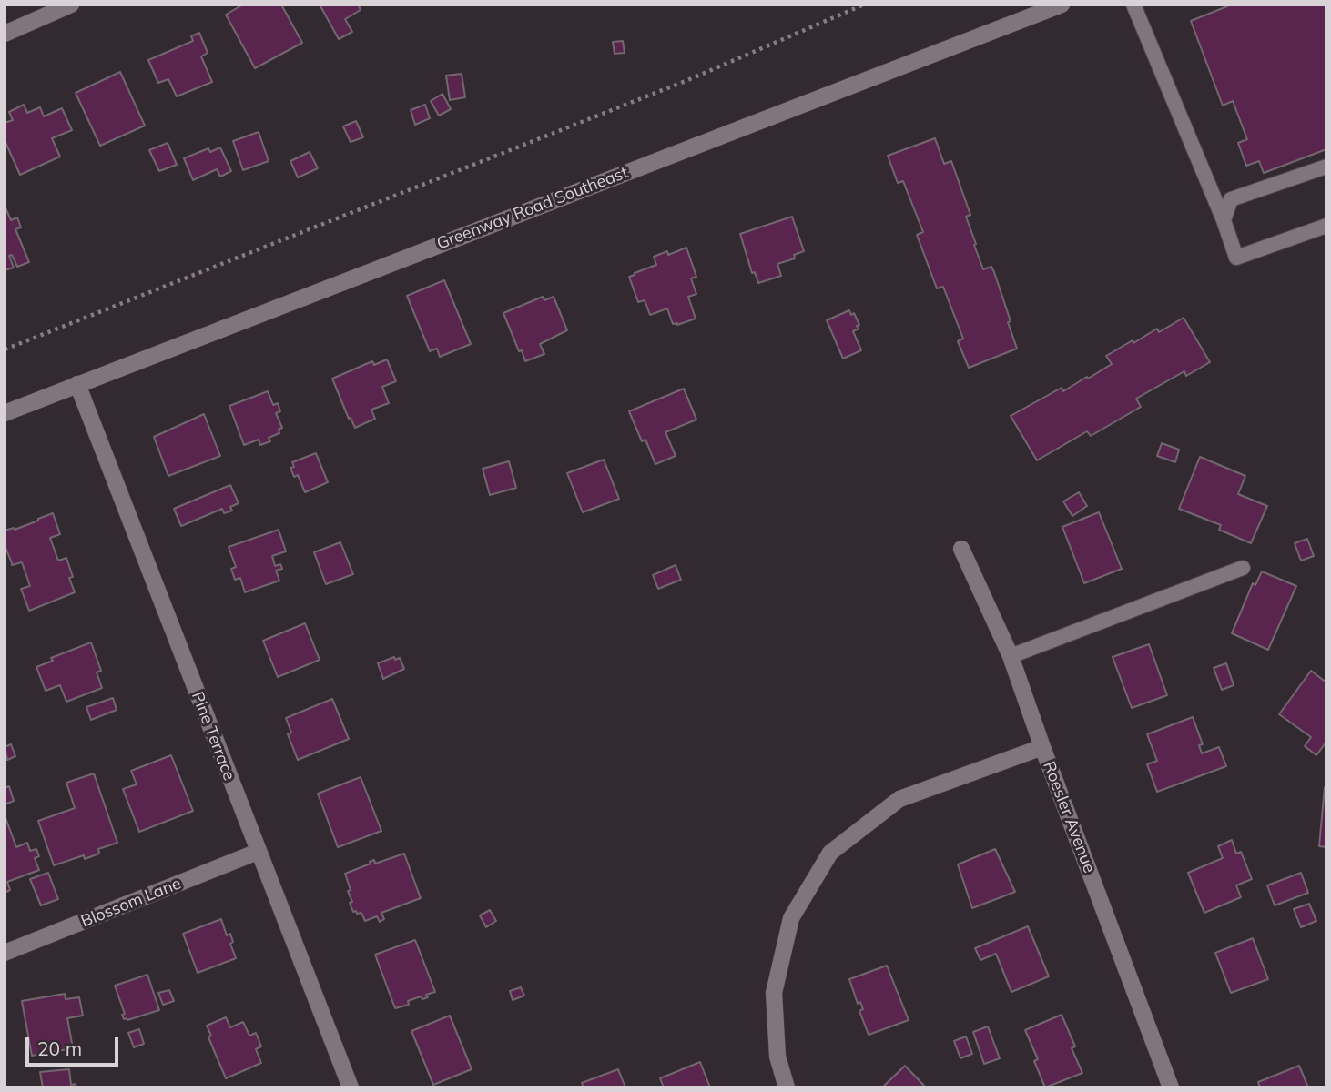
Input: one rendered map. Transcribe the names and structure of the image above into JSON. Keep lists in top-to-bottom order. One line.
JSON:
{"streets":{"street":["Greenway Road Southeast","Pine Terrace","Roesler Avenue","Blossom Lane"]},"crossings":[["Greenway Road Southeast","Pine Terrace"],["Pine Terrace","Blossom Lane"]],"scale_bar":"20 m"}
